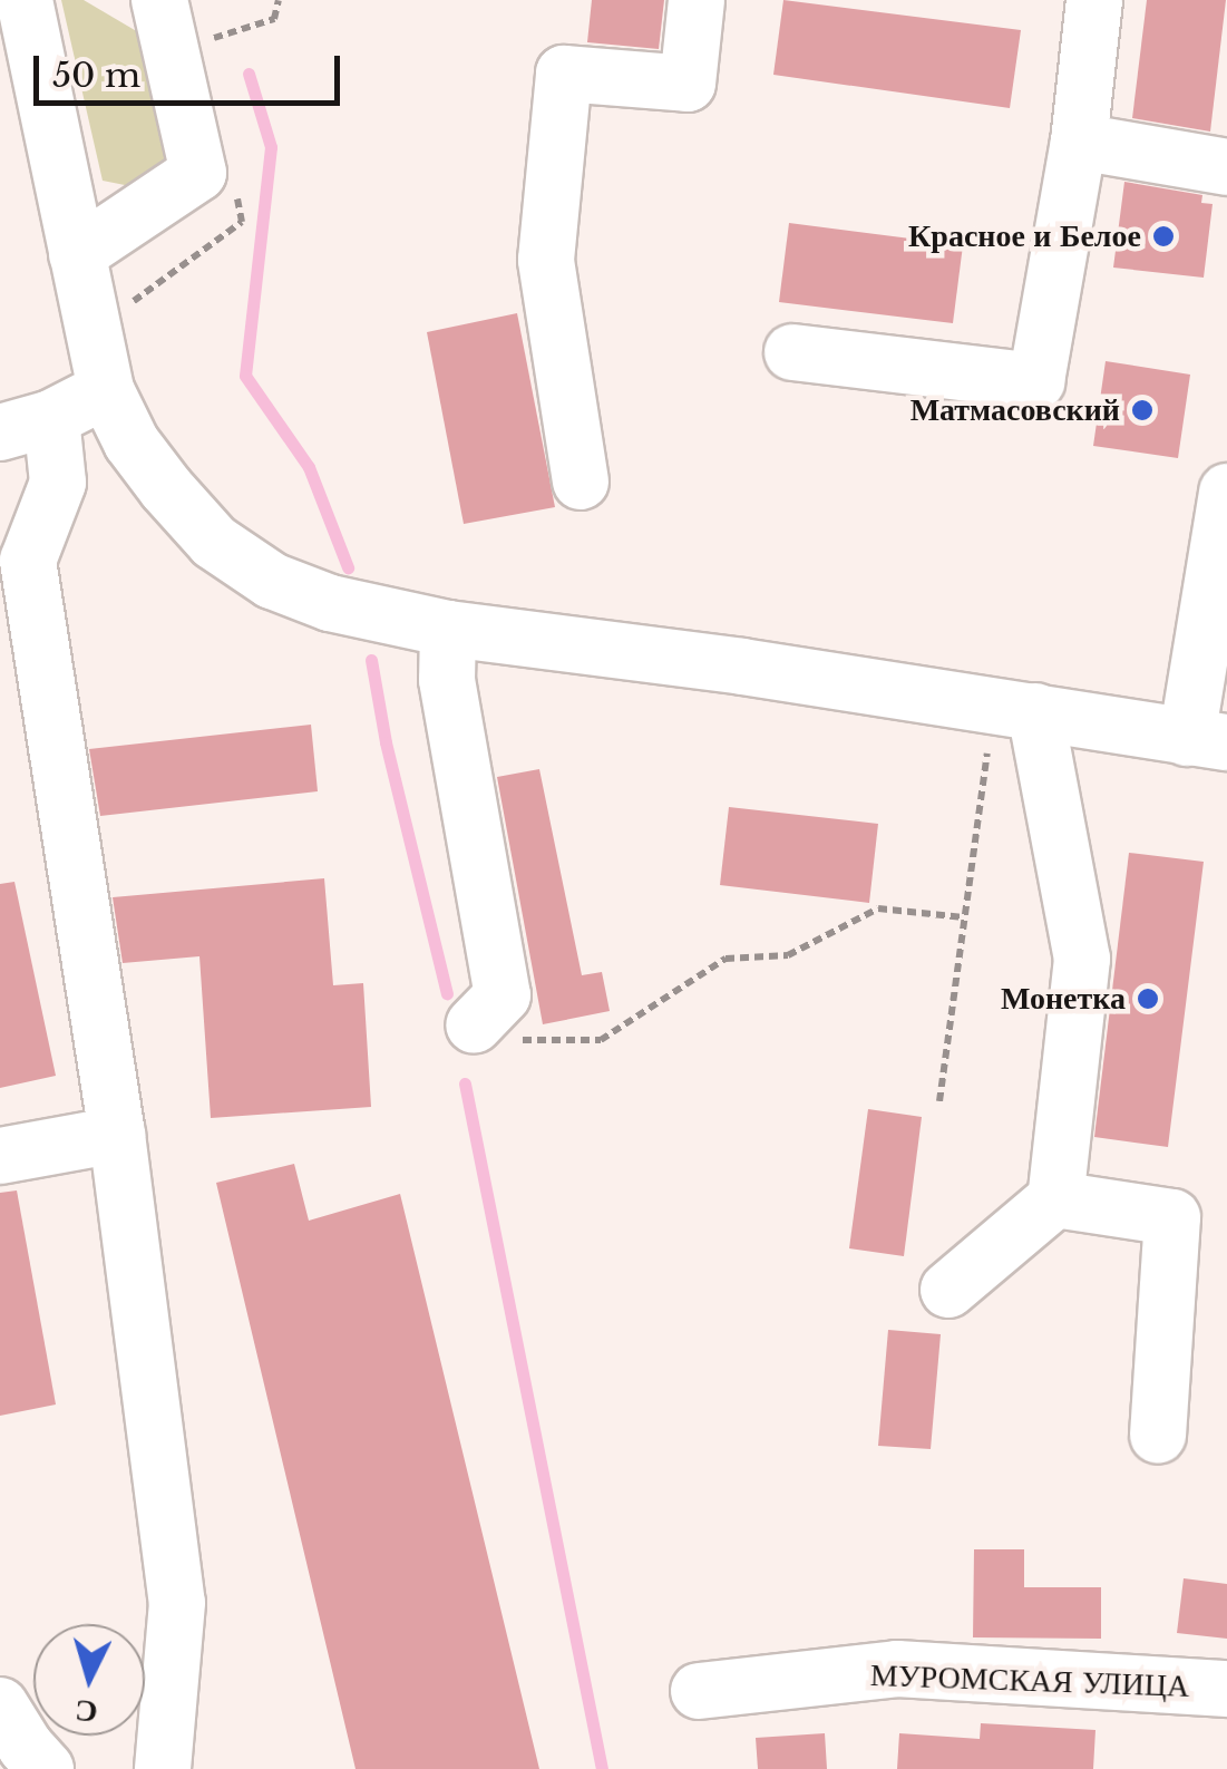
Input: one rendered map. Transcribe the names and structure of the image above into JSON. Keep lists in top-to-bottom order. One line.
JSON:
{"streets":{"street":["МУРОМСКАЯ УЛИЦА"]},"places":["Красное и Белое","Матмасовский","Монетка"],"scale_bar":"50 m","north":"bottom"}
